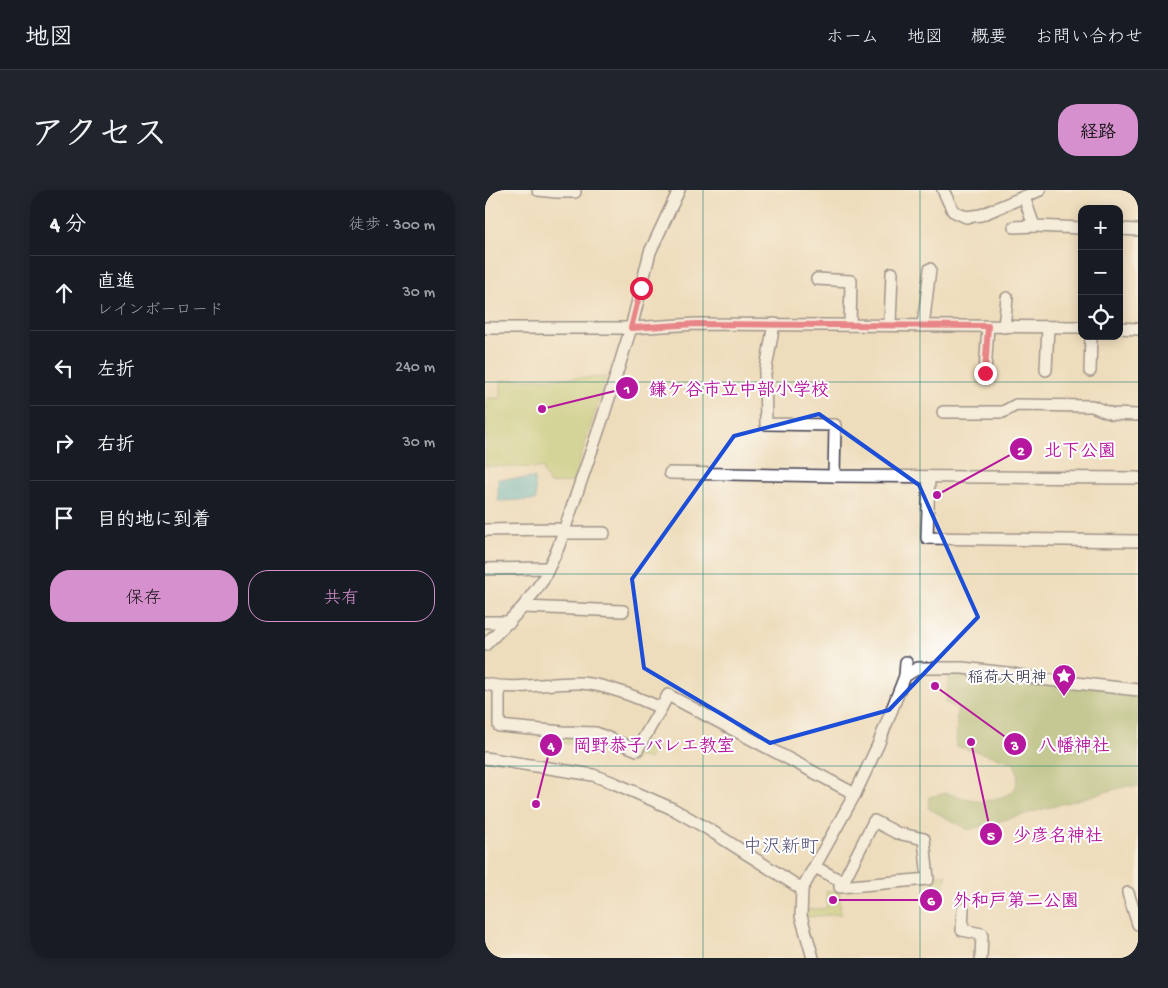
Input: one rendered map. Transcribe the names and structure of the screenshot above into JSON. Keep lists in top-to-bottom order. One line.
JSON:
{"districts":["中沢新町"],"places":{"other":["鎌ケ谷市立中部小学校","北下公園","八幡神社","少彦名神社","岡野恭子バレエ教室","外和戸第二公園"],"place":["稲荷大明神"]},"page":{"header":"地図","nav":["ホーム","地図","概要","お問い合わせ"],"title":"アクセス","buttons":["経路",["保存","共有"]],"heading":["4 分","徒歩 · 300 m"],"map_buttons":["+","−"],"list":[["直進","レインボーロード","30 m"],["左折","240 m"],["右折","30 m"],"目的地に到着"]}}
